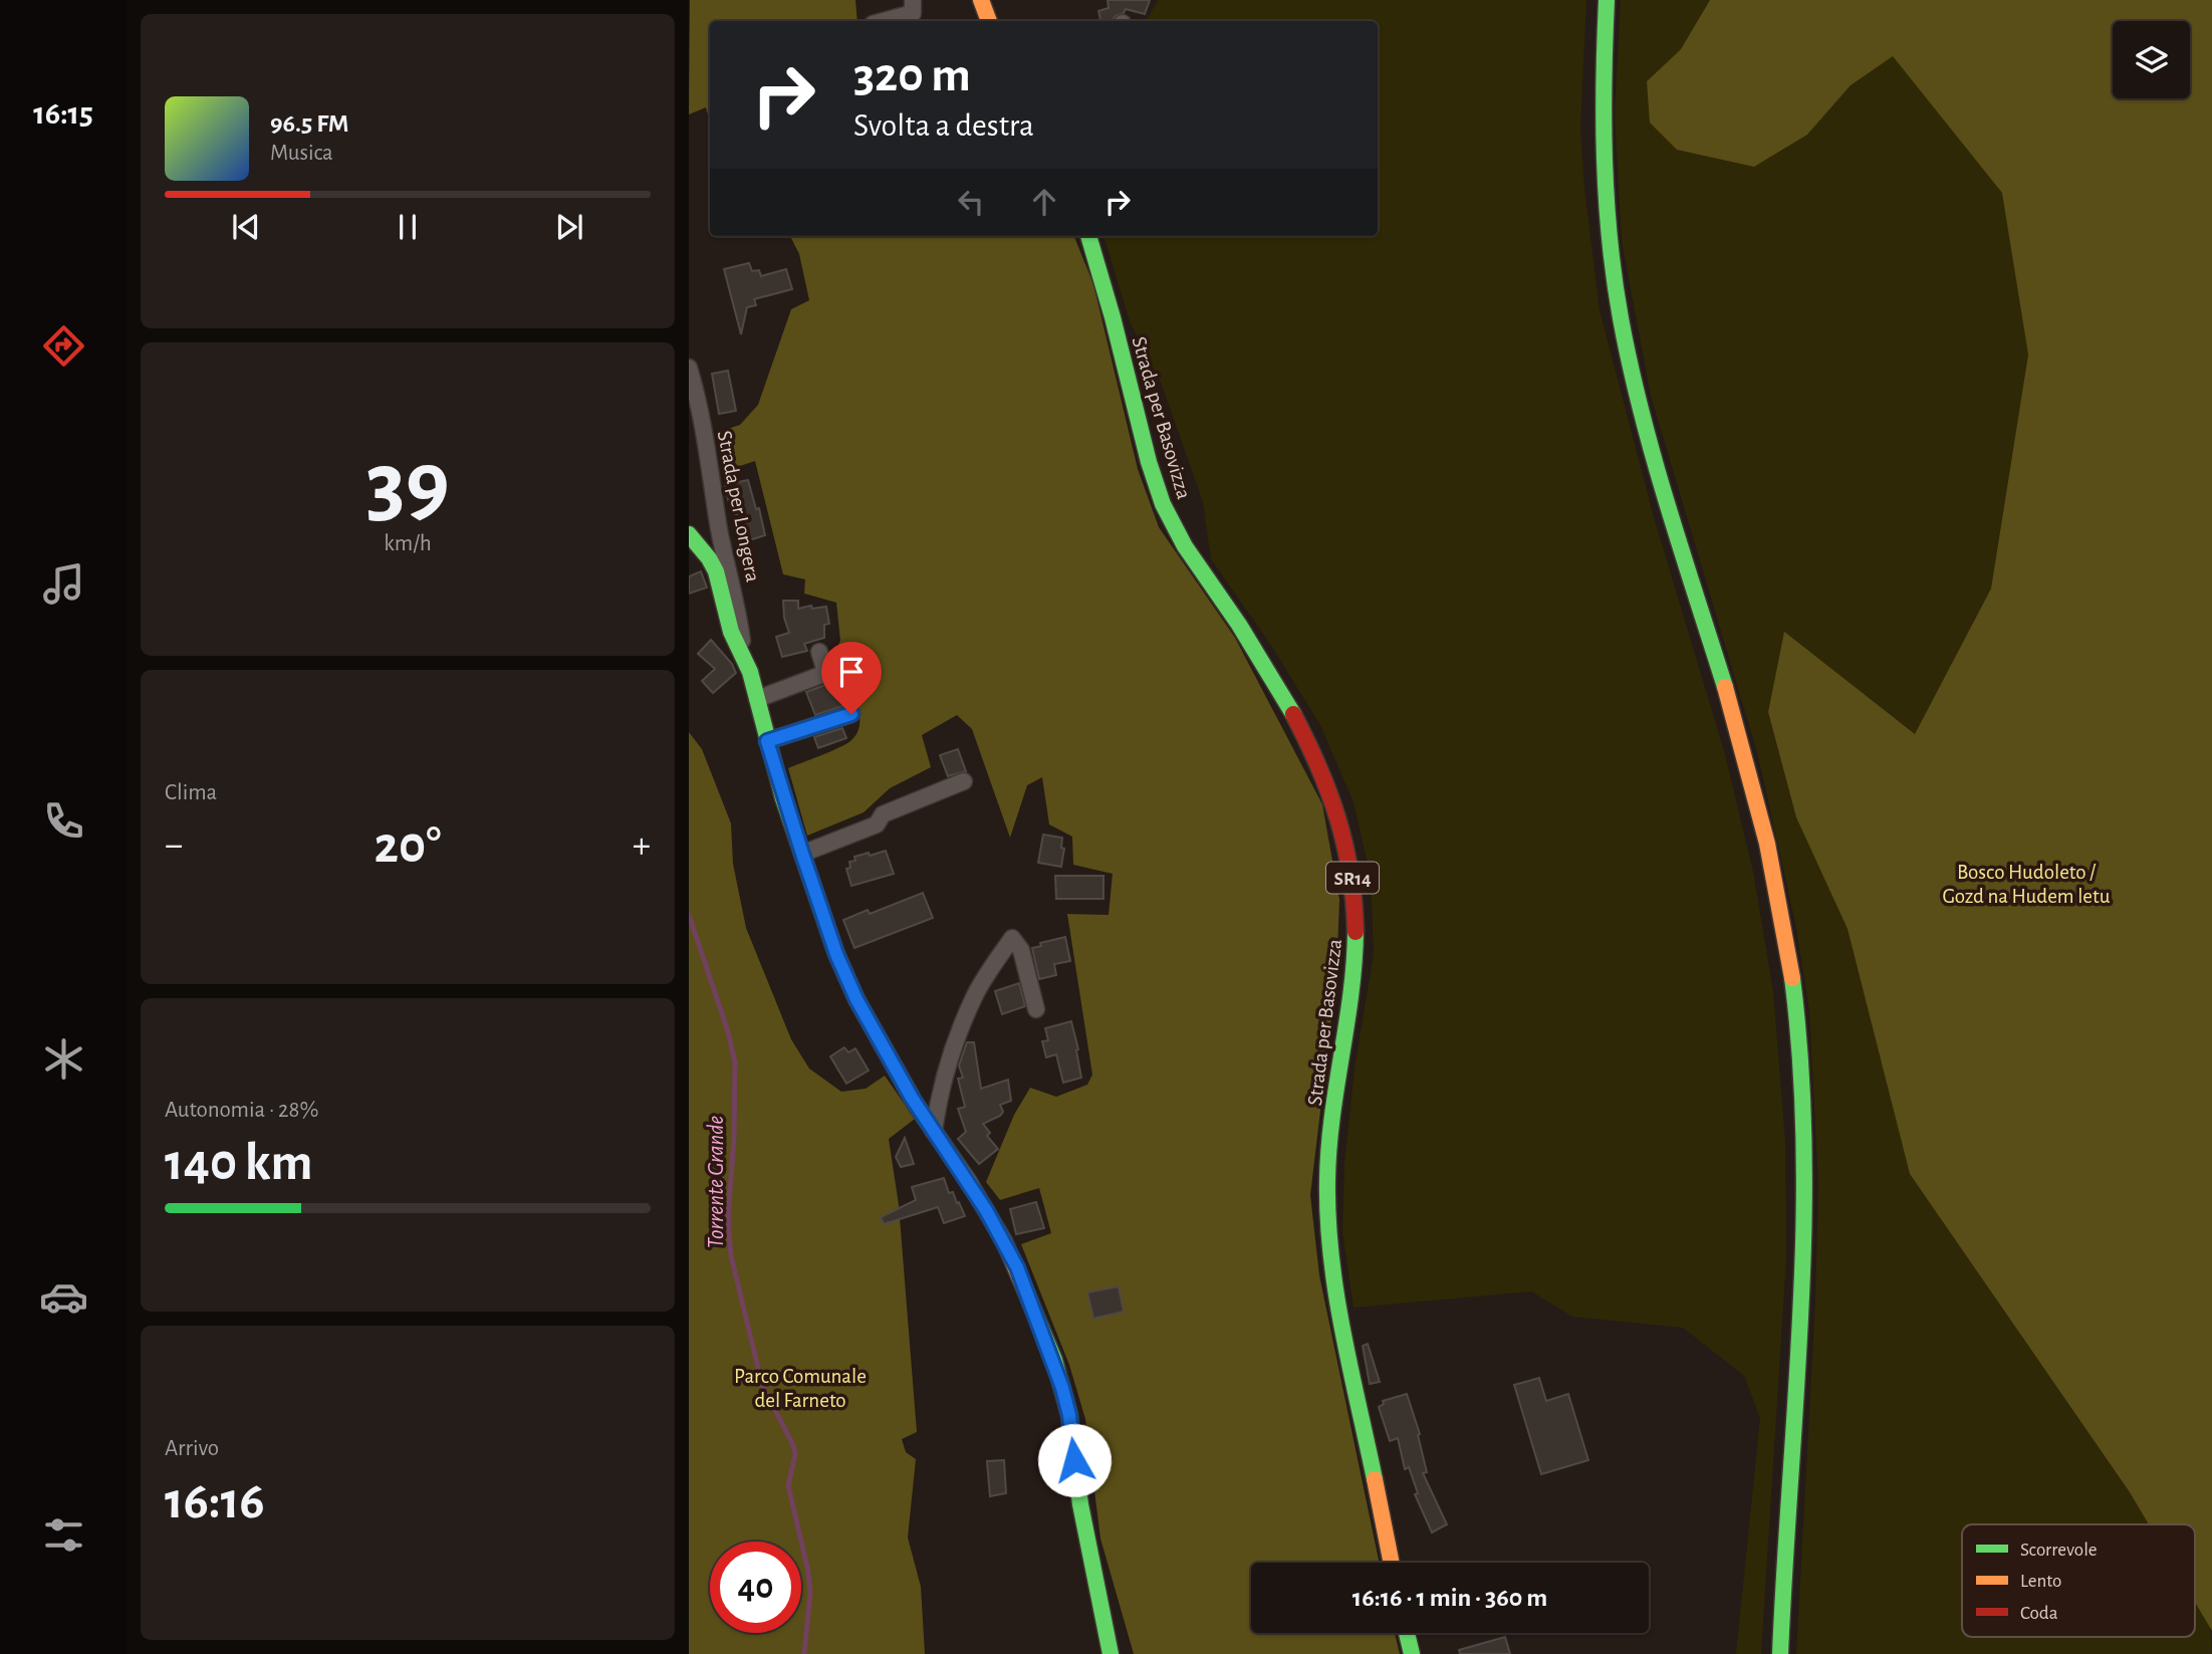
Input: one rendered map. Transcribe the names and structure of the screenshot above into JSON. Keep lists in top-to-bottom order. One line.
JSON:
{"streets":{"main road":["Strada per Basovizza","Strada per Longera","SR14"]},"water":["Torrente Grande"],"parks":["Bosco Hudoleto / Gozd na Hudem letu","Parco Comunale del Farneto"],"legend":["Scorrevole","Lento","Coda"],"page":{"tabs":"16:15","turn":["320 m","Svolta a destra"],"song":["96.5 FM","Musica"],"tile":[["39","km/h"],"Clima",["Autonomia · 28%","140 km"],["Arrivo","16:16"]],"heat":["−","20°","+"],"limit":"40","trip":"16:16 · 1 min · 360 m"}}
